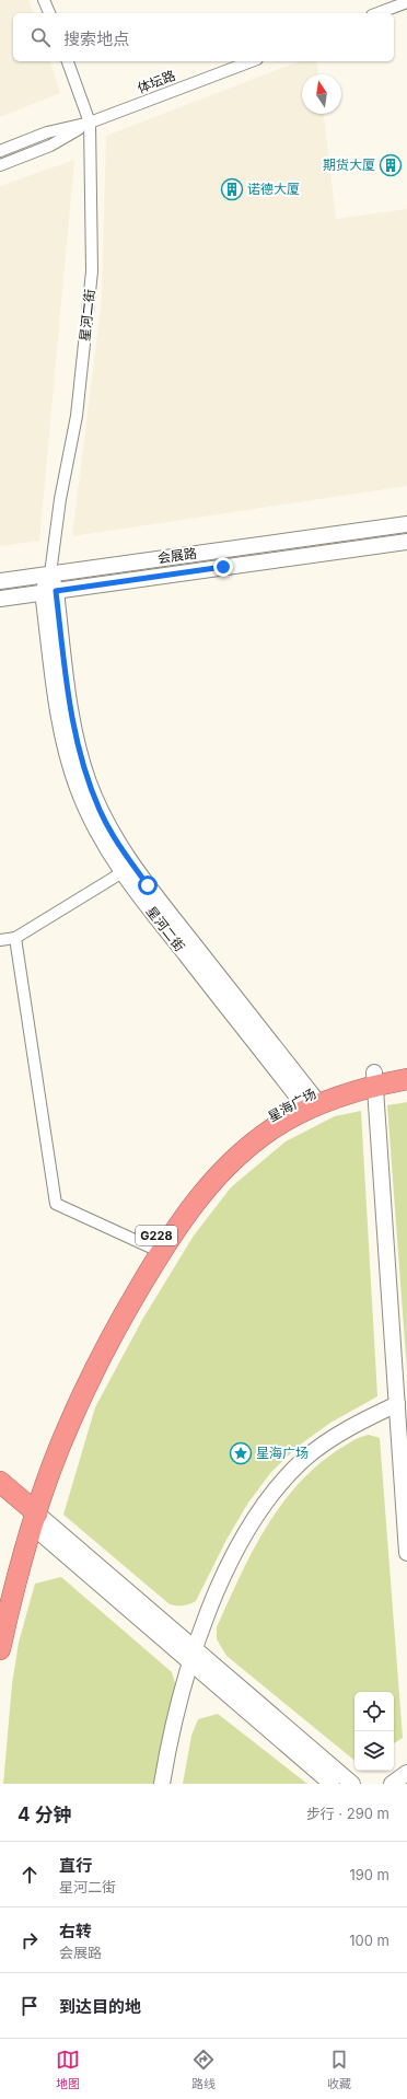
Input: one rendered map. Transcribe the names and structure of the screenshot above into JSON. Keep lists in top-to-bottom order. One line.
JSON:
{"streets":{"highway":["星海广场","G228"],"street":["体坛路","星河二街","会展路"]},"crossings":[["体坛路","星河二街"],["星河二街","会展路"],["星河二街","星海广场"]],"places":{"building":["期货大厦","诺德大厦"],"place":["星海广场"]},"north":"top","page":{"search":"搜索地点","heading":["4 分钟","步行 · 290 m"],"list":[["直行","星河二街","190 m"],["右转","会展路","100 m"],"到达目的地"],"nav":["地图","路线","收藏"]}}
